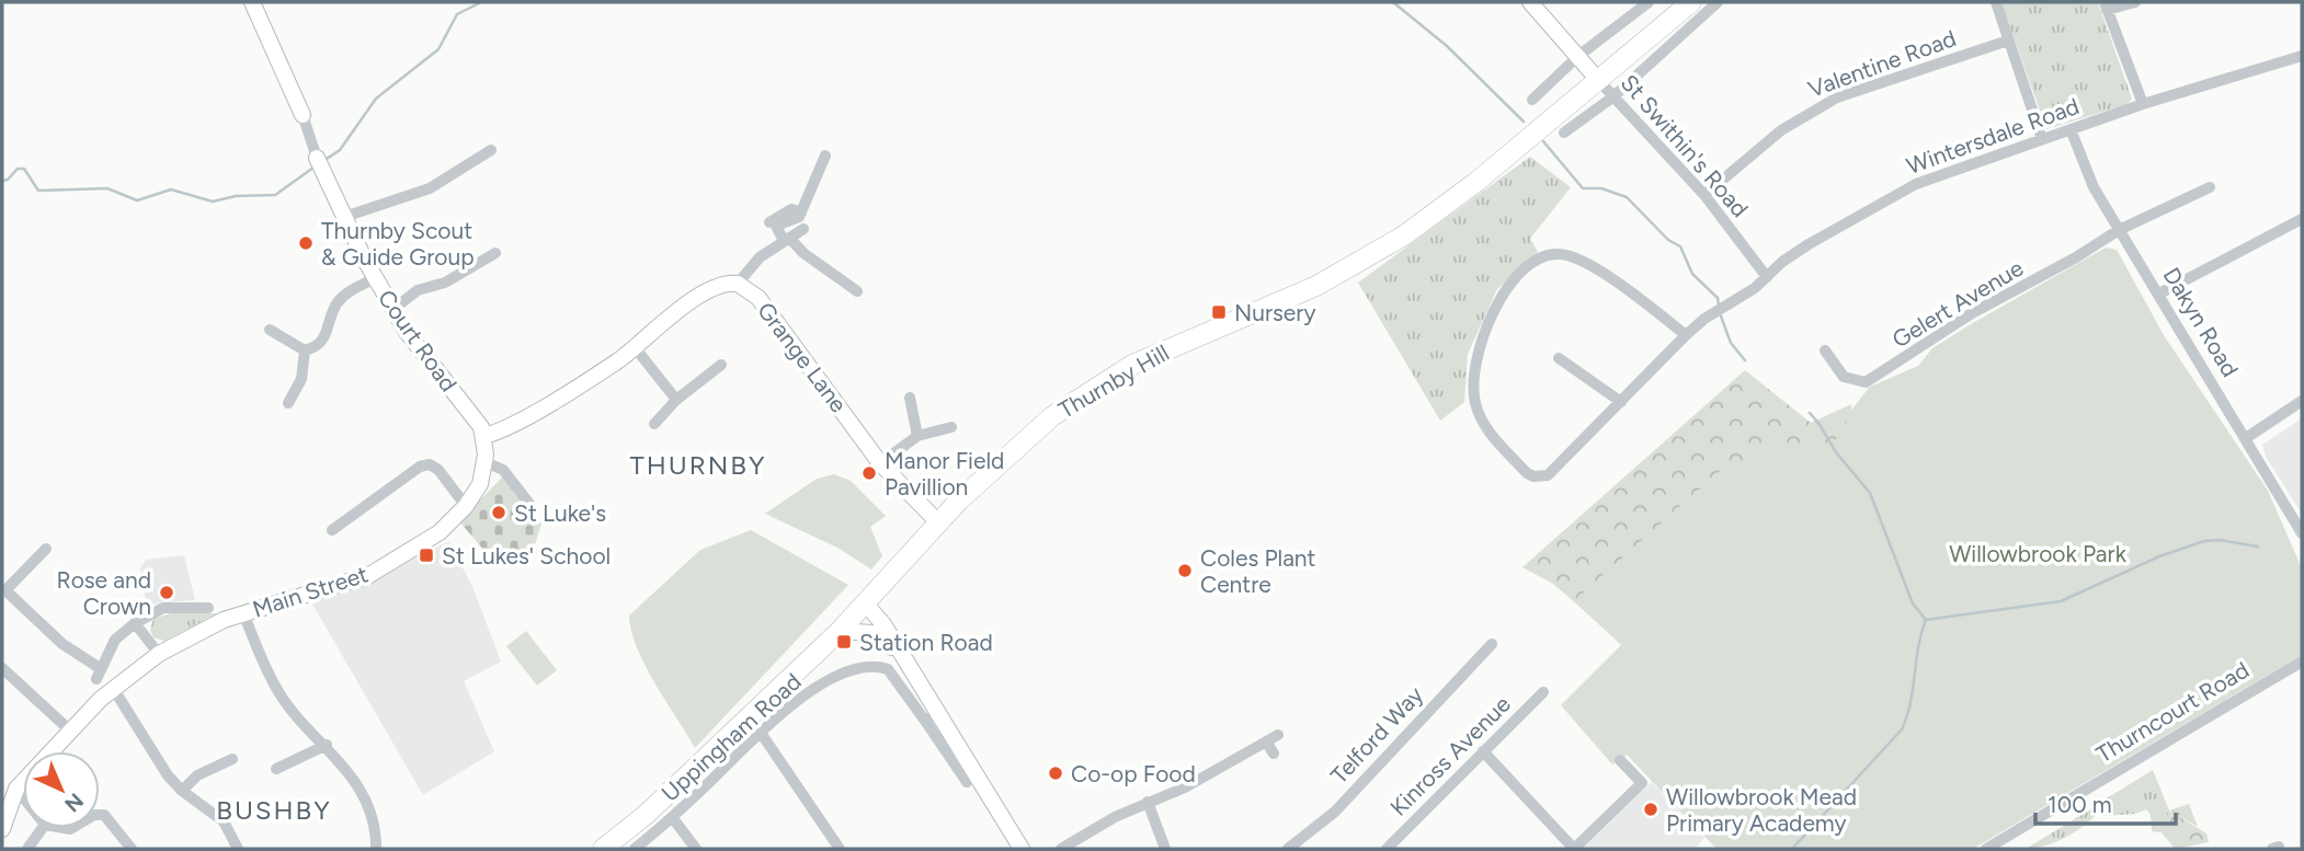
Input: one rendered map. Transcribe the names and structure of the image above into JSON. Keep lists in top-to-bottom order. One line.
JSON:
{"streets":{"highway":["Thurnby Hill"],"street":["Valentine Road","Wintersdale Road","St Swithin's Road","Gelert Avenue","Dakyn Road","Court Road","Grange Lane","Main Street","Thurncourt Road","Telford Way","Uppingham Road","Kinross Avenue"]},"crossings":[["Valentine Road","St Swithin's Road"],["Wintersdale Road","St Swithin's Road"],["Wintersdale Road","Dakyn Road"],["St Swithin's Road","Thurnby Hill"],["Gelert Avenue","Dakyn Road"],["Court Road","Grange Lane"],["Court Road","Main Street"],["Grange Lane","Thurnby Hill"],["Grange Lane","Main Street"],["Thurnby Hill","Uppingham Road"]],"districts":["THURNBY","BUSHBY"],"parks":["Willowbrook Park"],"places":{"other":["Thurnby Scout & Guide Group","Manor Field Pavillion","St Luke's","Coles Plant Centre","Rose and Crown","Co-op Food","Willowbrook Mead Primary Academy"],"transit":["Nursery","St Lukes' School","Station Road"]},"scale_bar":"100 m","north":"bottom right"}
